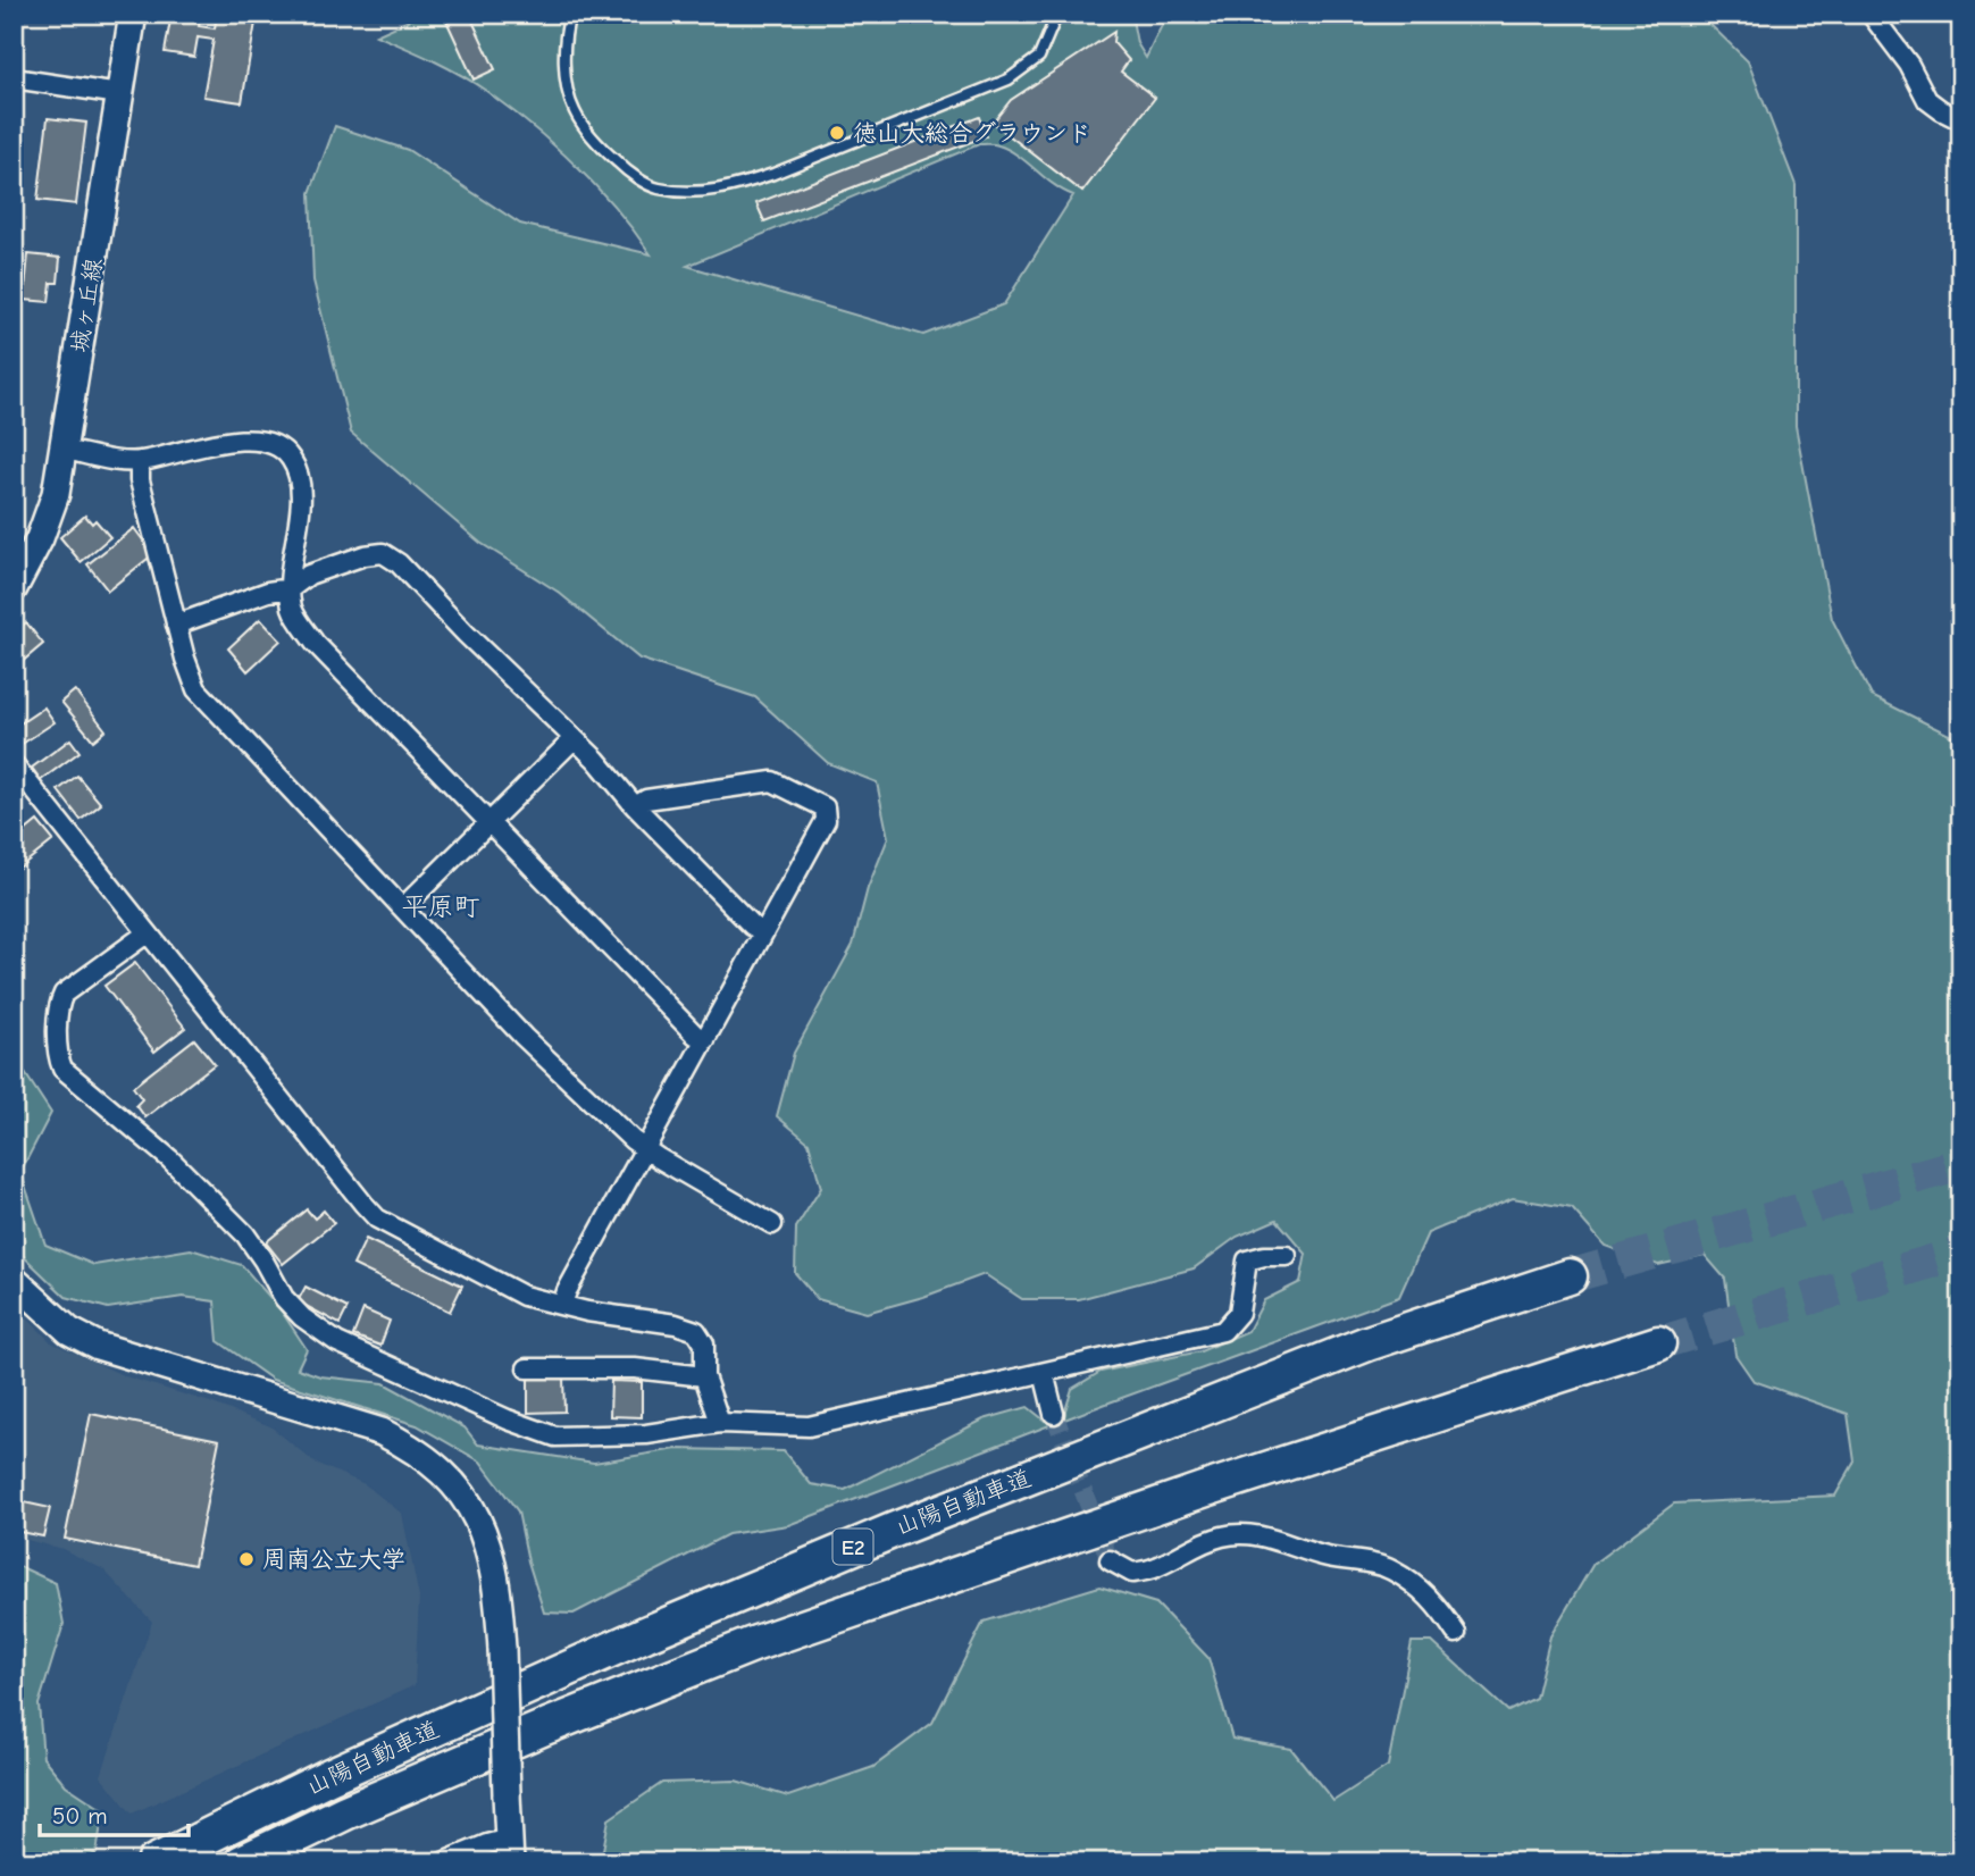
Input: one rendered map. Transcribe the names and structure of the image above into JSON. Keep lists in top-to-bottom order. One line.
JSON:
{"streets":{"highway":["山陽自動車道","E2"],"street":["城ヶ丘線"]},"districts":["平原町"],"places":["徳山大総合グラウンド","周南公立大学"],"scale_bar":"50 m"}
